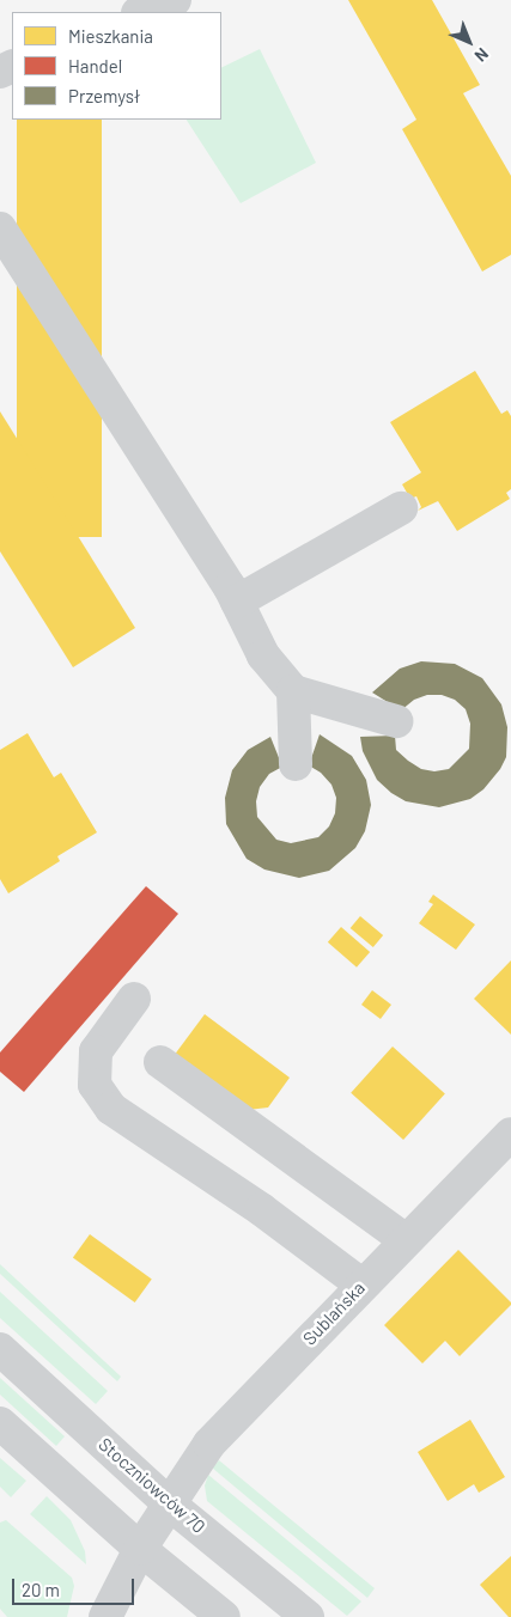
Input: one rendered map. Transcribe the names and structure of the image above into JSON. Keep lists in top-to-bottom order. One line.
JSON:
{"streets":{"street":["Sublańska","Stoczniowców 70"]},"crossings":[["Sublańska","Stoczniowców 70"]],"legend":["Mieszkania","Handel","Przemysł"],"scale_bar":"20 m","north":"bottom right"}
